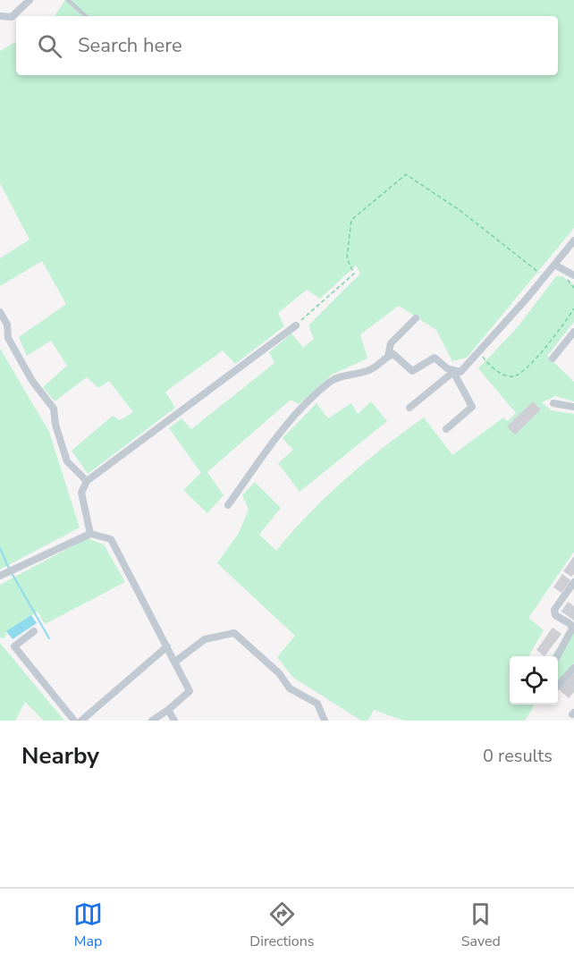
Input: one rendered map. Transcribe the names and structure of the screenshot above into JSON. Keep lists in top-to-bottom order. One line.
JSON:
{"page":{"search":"Search here","heading":["Nearby","0 results"],"nav":["Map","Directions","Saved"]}}
